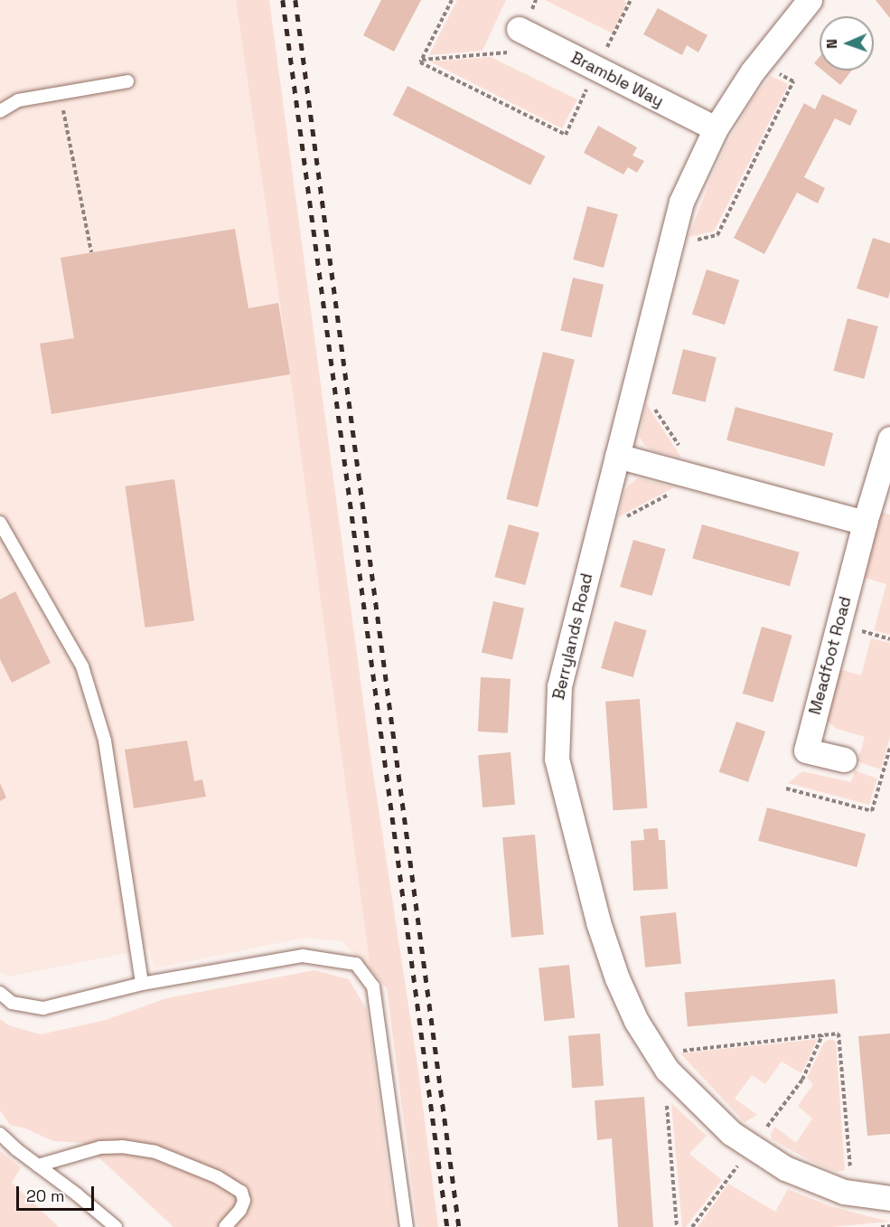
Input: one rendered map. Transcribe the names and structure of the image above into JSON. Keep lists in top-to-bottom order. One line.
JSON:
{"streets":{"street":["Bramble Way","Berrylands Road","Meadfoot Road"]},"crossings":[["Bramble Way","Berrylands Road"]],"scale_bar":"20 m","north":"left"}
